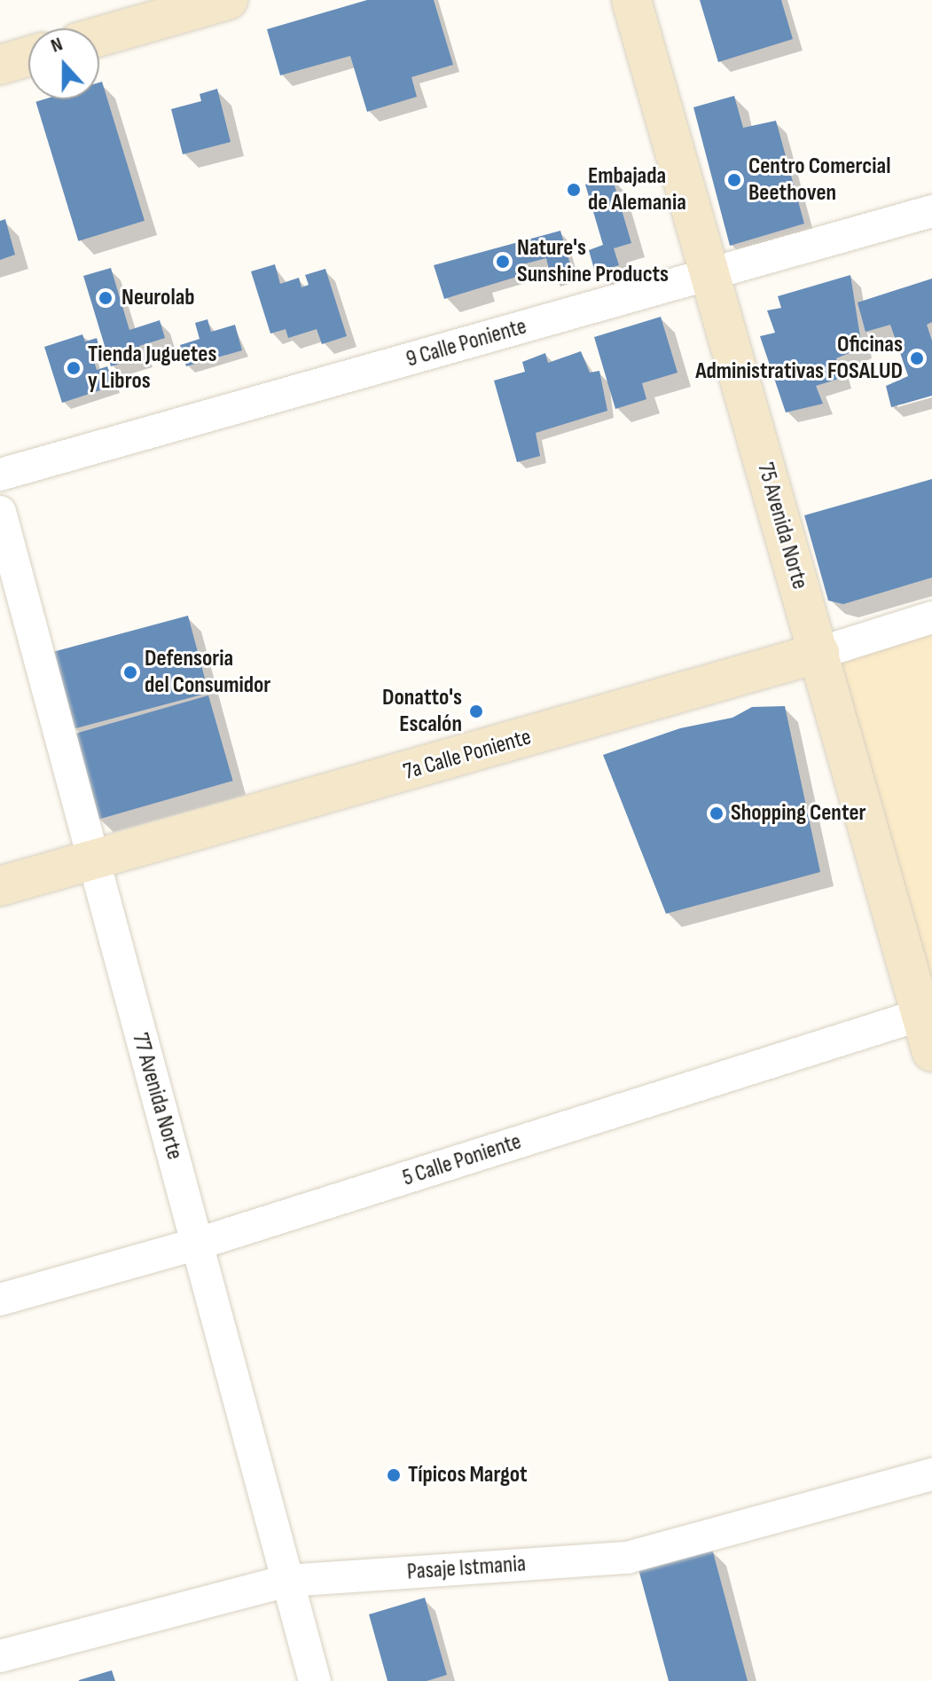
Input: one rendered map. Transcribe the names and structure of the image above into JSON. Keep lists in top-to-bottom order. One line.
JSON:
{"streets":{"main road":["75 Avenida Norte","7a Calle Poniente"],"street":["9 Calle Poniente","77 Avenida Norte","5 Calle Poniente","Pasaje Istmania"]},"crossings":[["9 Calle Poniente","75 Avenida Norte"],["75 Avenida Norte","7a Calle Poniente"],["75 Avenida Norte","5 Calle Poniente"],["7a Calle Poniente","77 Avenida Norte"],["77 Avenida Norte","5 Calle Poniente"],["77 Avenida Norte","Pasaje Istmania"]],"places":["Centro Comercial Beethoven","Embajada de Alemania","Nature's Sunshine Products","Neurolab","Oficinas Administrativas FOSALUD","Tienda Juguetes y Libros","Defensoria del Consumidor","Donatto's Escalón","Shopping Center","Típicos Margot"],"north":"top"}
